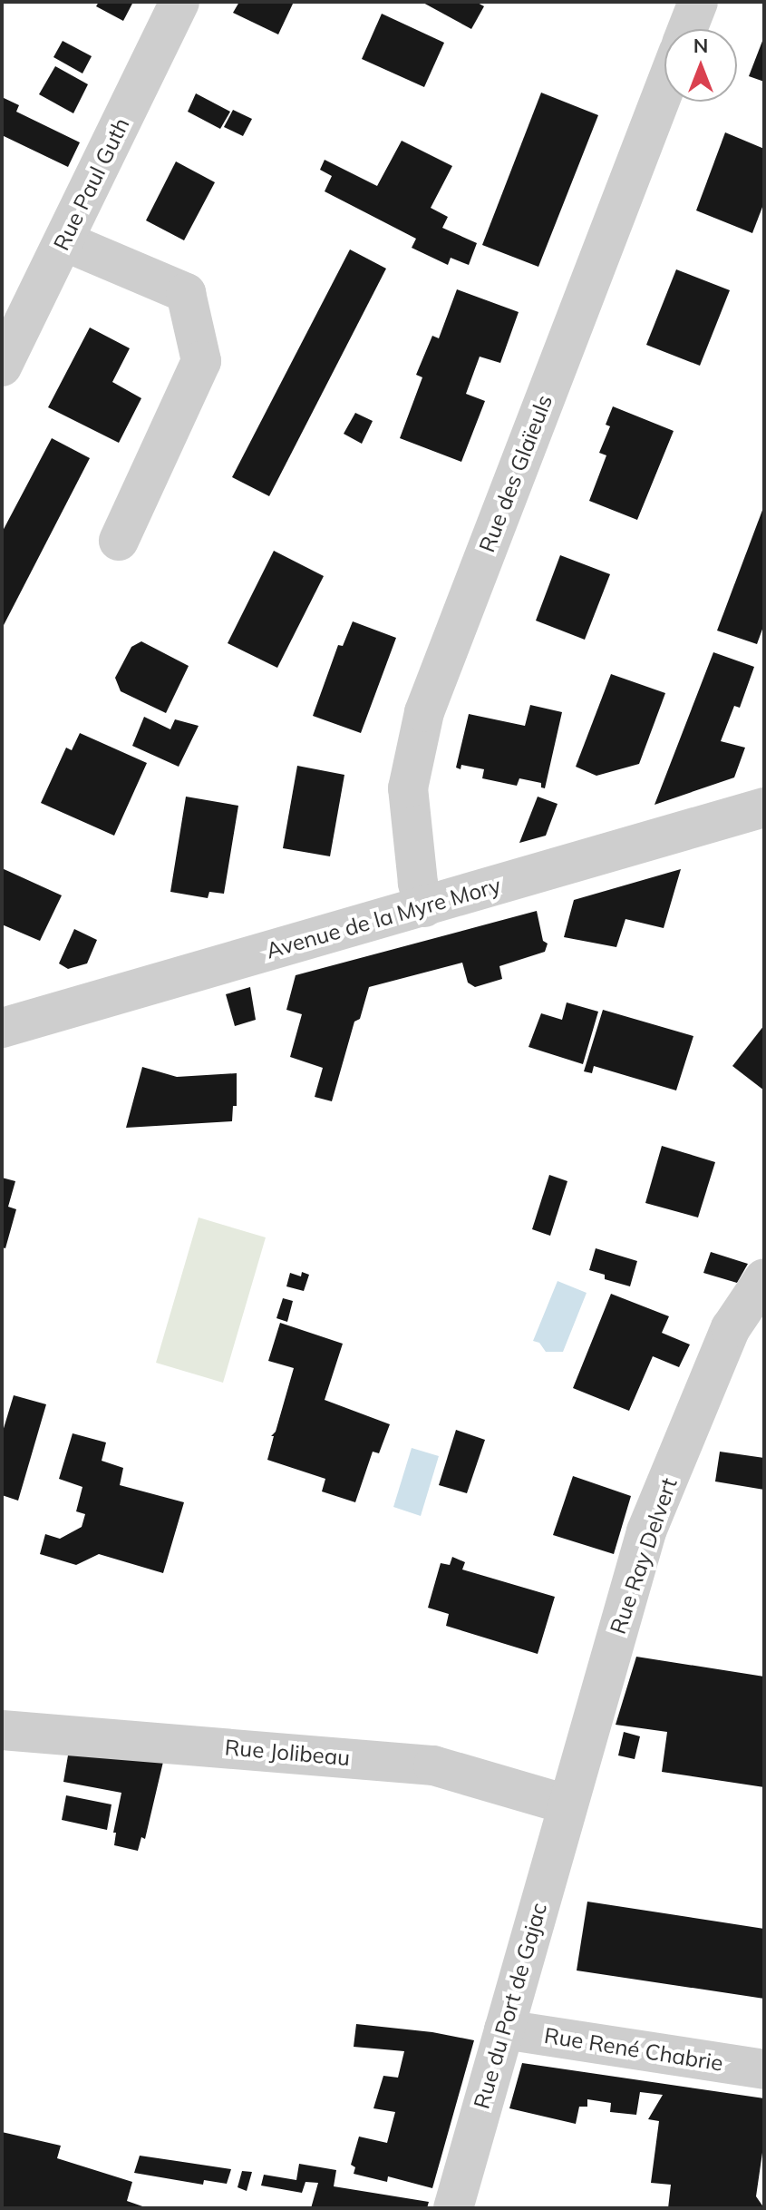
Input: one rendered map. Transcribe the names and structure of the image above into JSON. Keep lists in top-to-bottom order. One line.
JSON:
{"streets":{"street":["Rue Paul Guth","Rue des Glaïeuls","Avenue de la Myre Mory","Rue Ray Delvert","Rue Jolibeau","Rue du Port de Gajac","Rue René Chabrie"]},"crossings":[["Rue des Glaïeuls","Avenue de la Myre Mory"],["Rue Ray Delvert","Rue Jolibeau"],["Rue Ray Delvert","Rue du Port de Gajac"],["Rue Jolibeau","Rue du Port de Gajac"],["Rue du Port de Gajac","Rue René Chabrie"]],"north":"top"}
